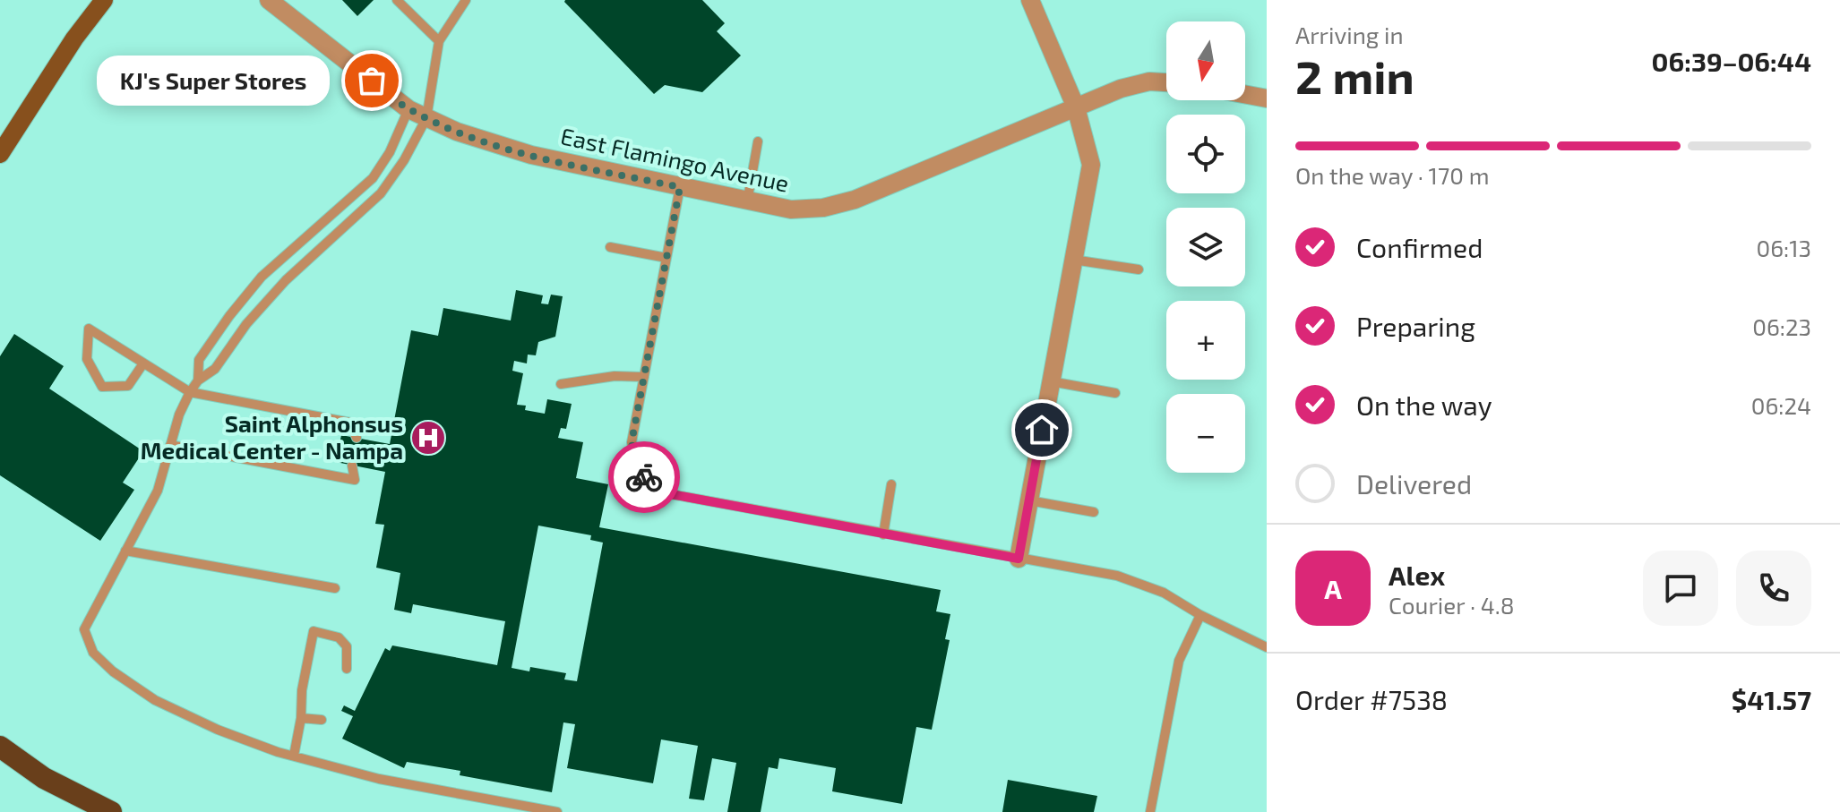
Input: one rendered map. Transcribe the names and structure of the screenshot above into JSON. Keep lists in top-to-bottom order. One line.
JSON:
{"streets":{"street":["East Flamingo Avenue"]},"places":{"other":["KJ's Super Stores"],"hospital":["Saint Alphonsus Medical Center - Nampa"]},"north":"bottom","page":{"heading":["2 min","Arriving in","06:39–06:44"],"panel":["Alex","Courier · 4.8","Order #7538","$41.57"],"map_buttons":["+","−"],"bubble":"KJ's Super Stores","bar":"On the way · 170 m","list":[["Confirmed","06:13"],["Preparing","06:23"],["On the way","06:24"],"Delivered"],"round":"A"}}
